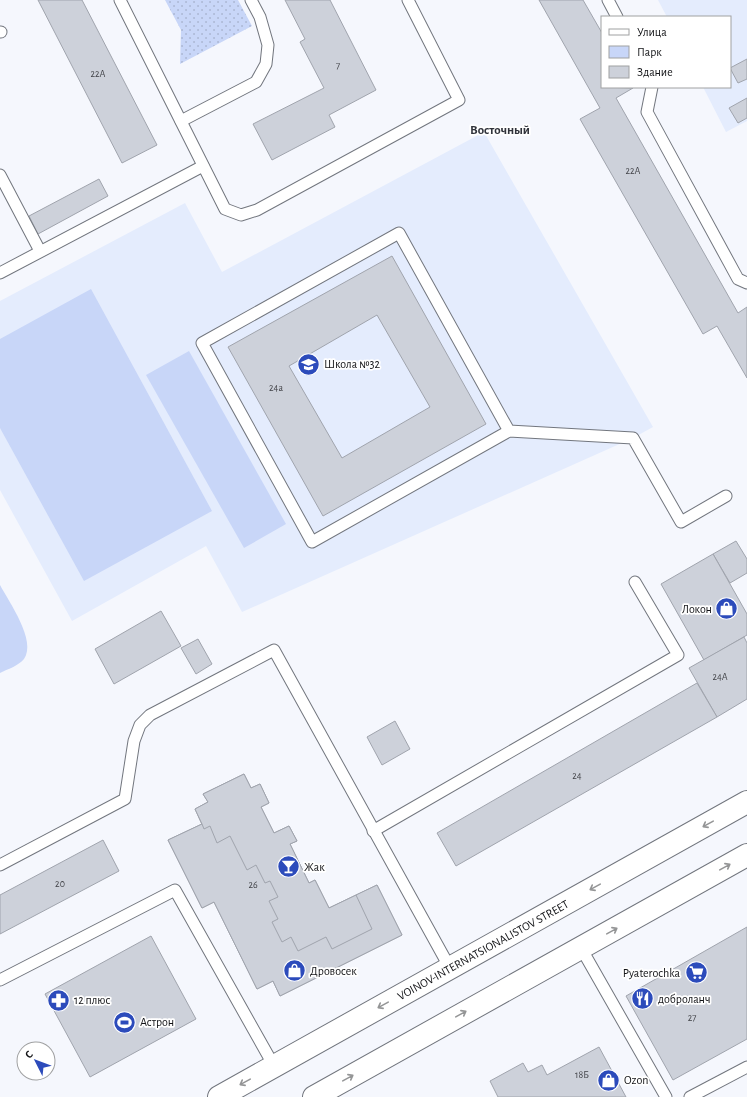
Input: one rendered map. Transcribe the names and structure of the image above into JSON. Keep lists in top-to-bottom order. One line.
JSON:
{"streets":{"main road":["VOINOV-INTERNATSIONALISTOV STREET"]},"districts":["Восточный"],"places":{"school or university":["Школа №32"],"shop":["Локон","Дровосек","Ozon"],"bar":["Жак"],"supermarket":["Pyaterochka"],"restaurant":["доброланч"],"pharmacy":["12 плюс"],"sports":["Астрон"]},"house_numbers":["7","22А","22А","24а","24А","24","20","26","27","18Б"],"legend":["Улица","Парк","Здание"],"north":"top left"}
